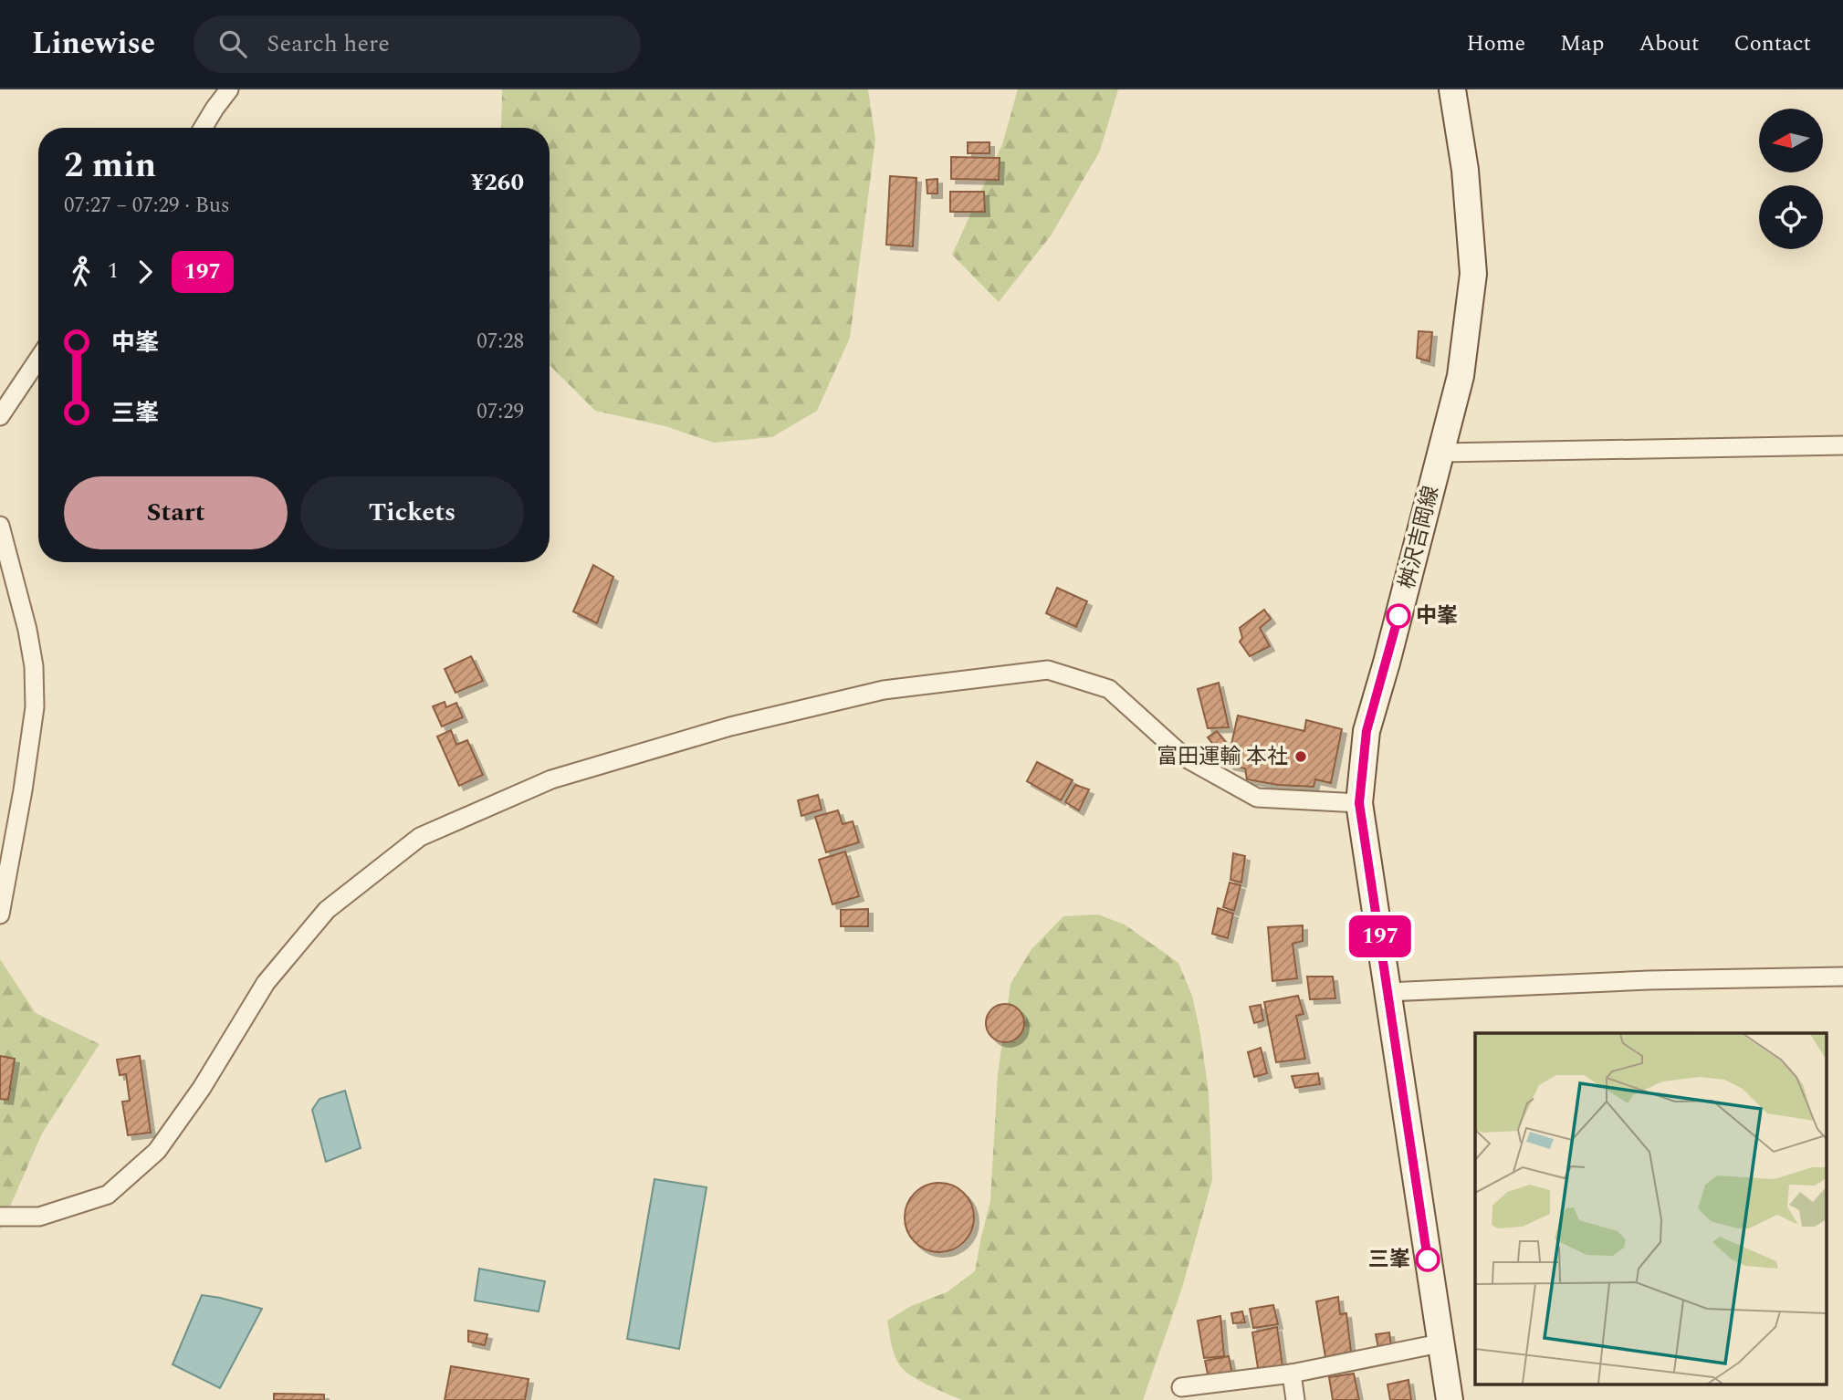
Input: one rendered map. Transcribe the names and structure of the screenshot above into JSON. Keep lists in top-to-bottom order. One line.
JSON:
{"streets":{"main road":["桝沢吉岡線"]},"places":["中峯","富田運輸 本社","三峯"],"lines":["bus line 197"],"north":"left","page":{"header":"Linewise","search":"Search here","nav":["Home","Map","About","Contact"],"on_map":"197","heading":["2 min","07:27 – 07:29 · Bus","¥260"],"legs":["1","197"],"list":[{"name":"中峯","value":"07:28"},{"name":"三峯","value":"07:29"}],"buttons":["Start","Tickets"]}}
